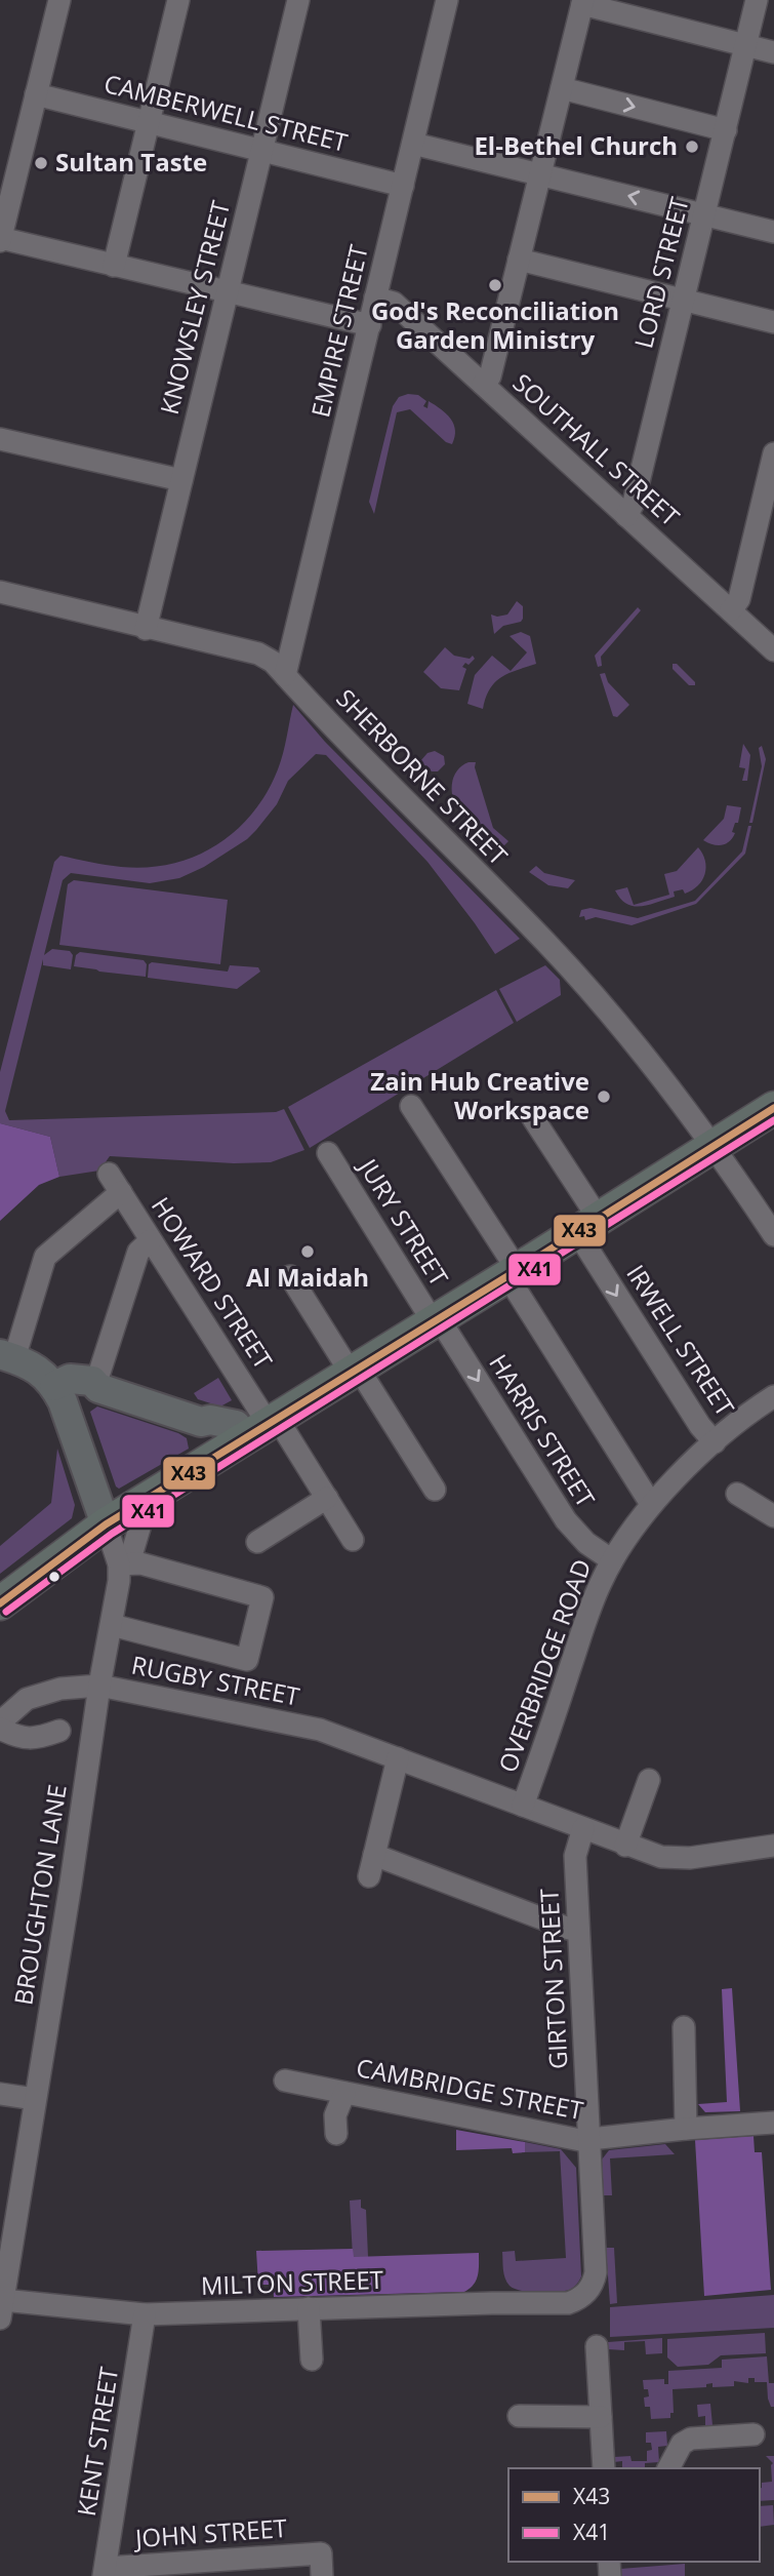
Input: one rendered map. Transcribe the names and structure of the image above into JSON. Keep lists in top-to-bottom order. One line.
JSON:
{"streets":{"street":["CAMBERWELL STREET","LORD STREET","KNOWSLEY STREET","EMPIRE STREET","SOUTHALL STREET","SHERBORNE STREET","JURY STREET","HOWARD STREET","IRWELL STREET","HARRIS STREET","OVERBRIDGE ROAD","RUGBY STREET","BROUGHTON LANE","GIRTON STREET","CAMBRIDGE STREET","MILTON STREET","KENT STREET","JOHN STREET"]},"crossings":[["CAMBERWELL STREET","KNOWSLEY STREET"],["CAMBERWELL STREET","EMPIRE STREET"],["LORD STREET","SOUTHALL STREET"],["KNOWSLEY STREET","SHERBORNE STREET"],["EMPIRE STREET","SOUTHALL STREET"],["EMPIRE STREET","SHERBORNE STREET"],["JURY STREET","HARRIS STREET"],["IRWELL STREET","OVERBRIDGE ROAD"],["HARRIS STREET","OVERBRIDGE ROAD"],["OVERBRIDGE ROAD","RUGBY STREET"],["RUGBY STREET","BROUGHTON LANE"],["RUGBY STREET","GIRTON STREET"],["BROUGHTON LANE","MILTON STREET"],["GIRTON STREET","CAMBRIDGE STREET"],["GIRTON STREET","MILTON STREET"],["MILTON STREET","KENT STREET"],["KENT STREET","JOHN STREET"]],"places":["El-Bethel Church","Sultan Taste","God's Reconciliation Garden Ministry","Zain Hub Creative Workspace","Al Maidah"],"lines":["transit line X43","transit line X41"],"legend":["X43","X41"]}
